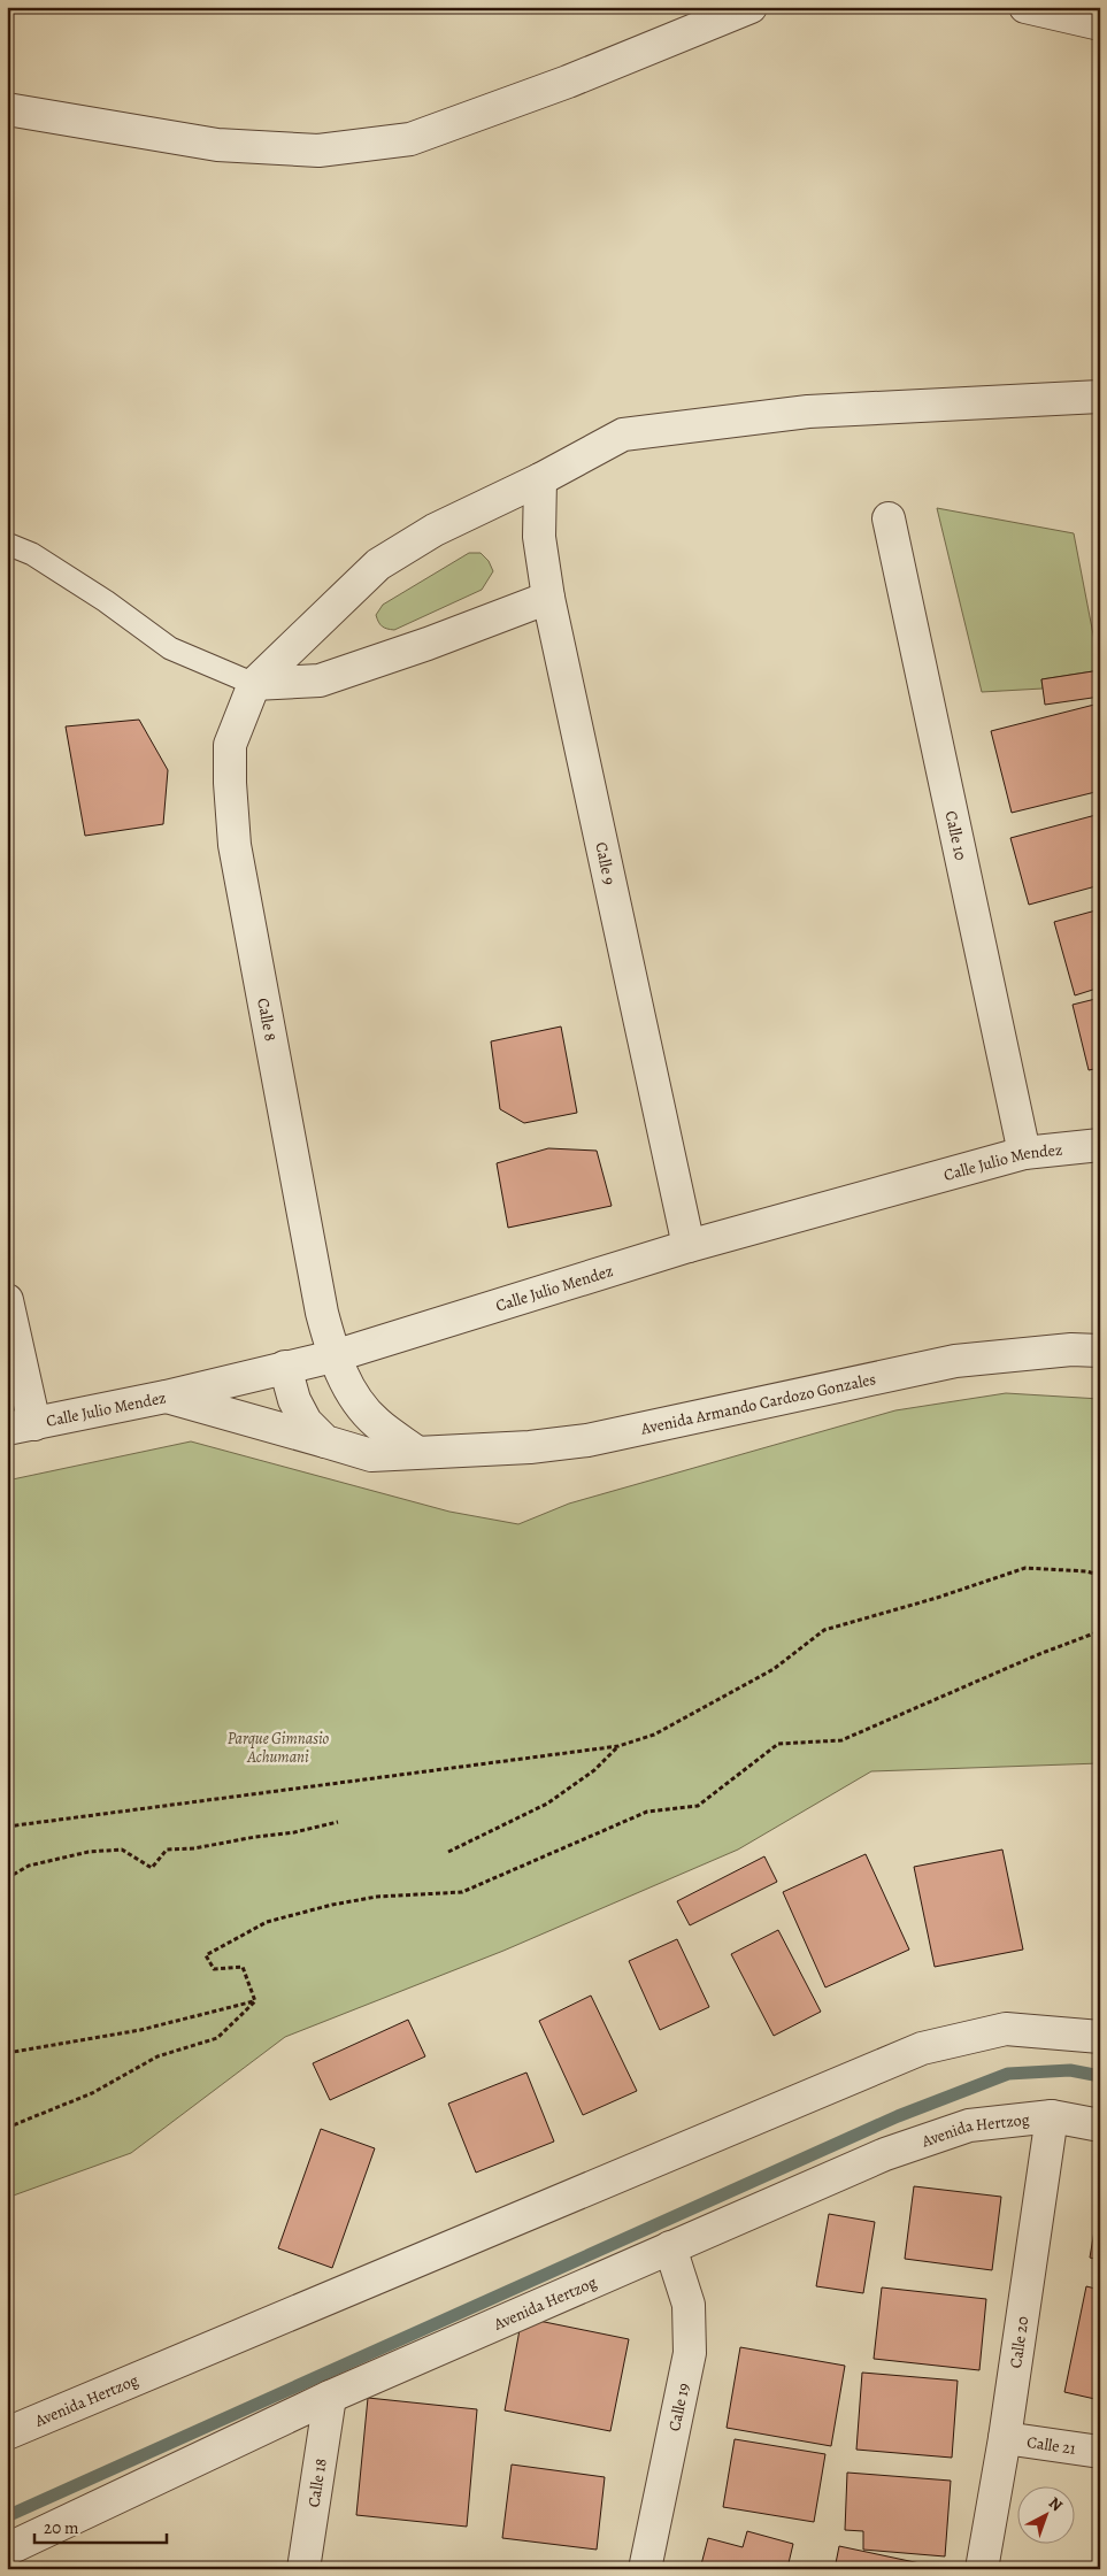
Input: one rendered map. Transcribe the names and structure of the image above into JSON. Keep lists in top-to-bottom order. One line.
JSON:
{"streets":{"street":["Calle 10","Calle 9","Calle 8","Calle Julio Mendez","Avenida Armando Cardozo Gonzales","Avenida Hertzog","Calle 20","Calle 19","Calle 21","Calle 18"]},"crossings":[["Calle 10","Calle Julio Mendez"],["Calle 9","Calle Julio Mendez"],["Calle 8","Calle Julio Mendez"],["Calle Julio Mendez","Avenida Armando Cardozo Gonzales"],["Avenida Hertzog","Calle 20"],["Avenida Hertzog","Calle 19"],["Avenida Hertzog","Calle 18"],["Calle 20","Calle 21"]],"parks":["Parque Gimnasio Achumani"],"scale_bar":"20 m","north":"top right"}
